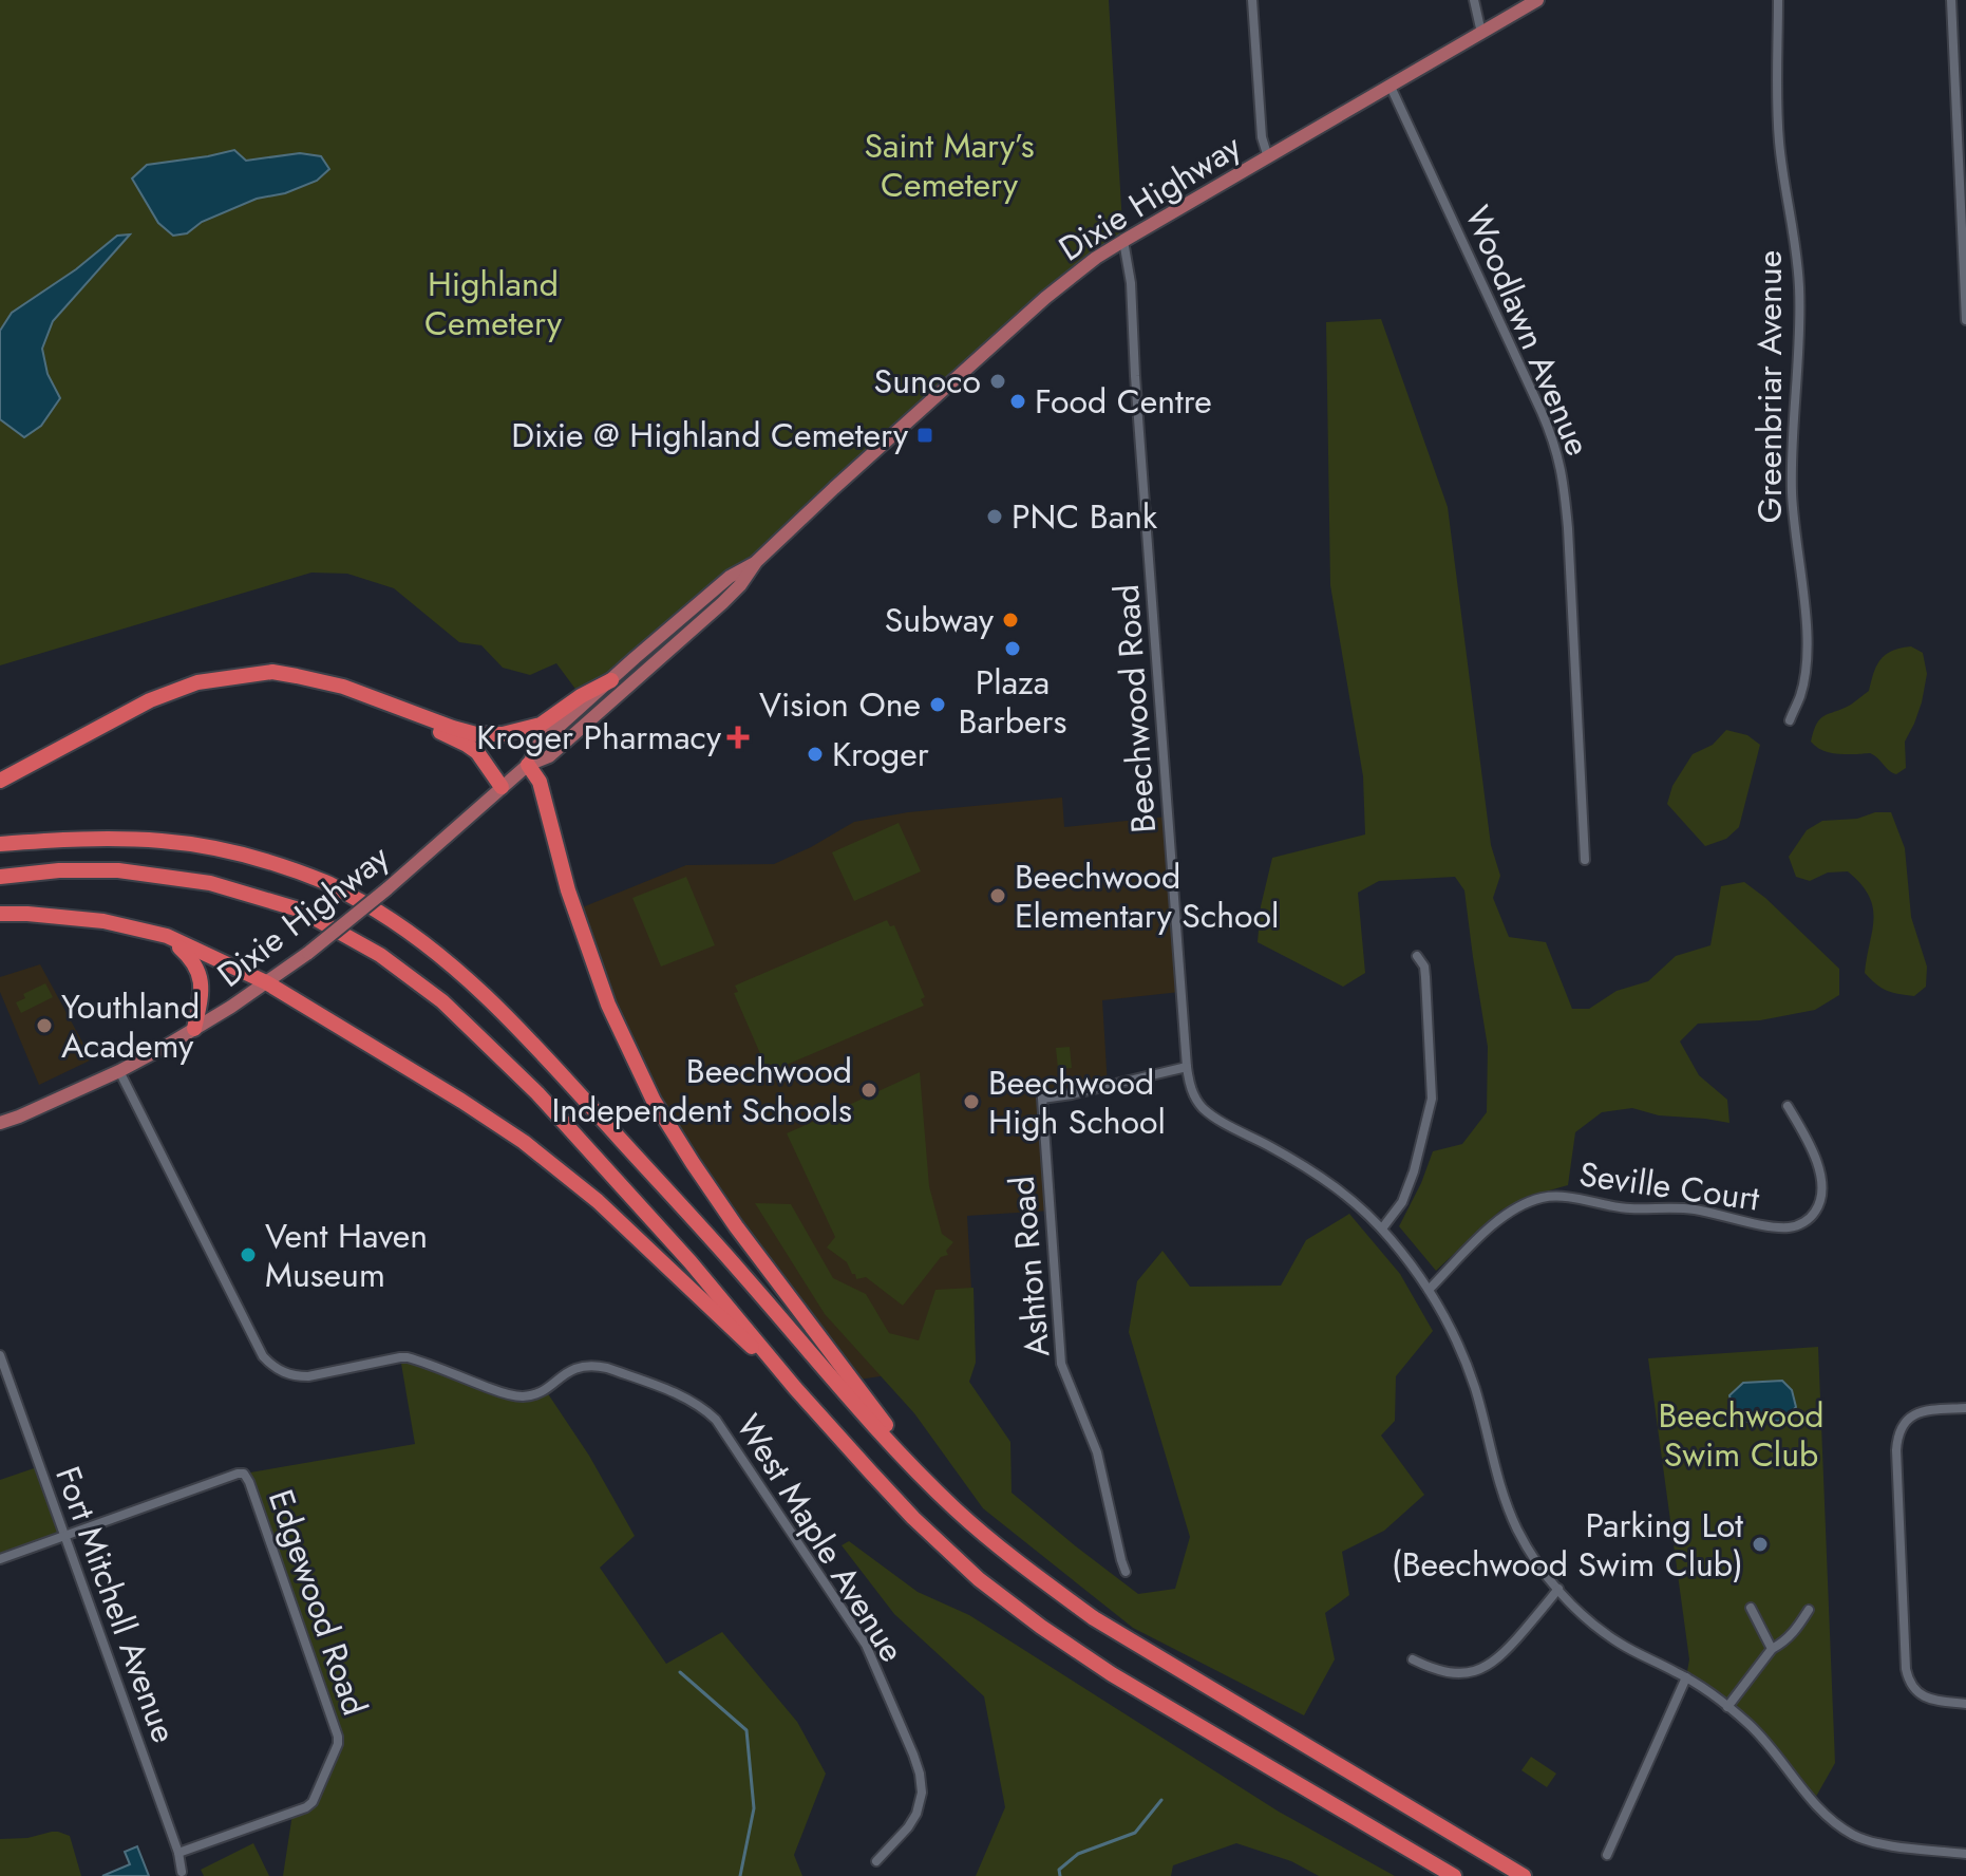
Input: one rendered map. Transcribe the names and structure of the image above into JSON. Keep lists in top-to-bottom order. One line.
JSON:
{"streets":{"main road":["Dixie Highway"],"street":["Woodlawn Avenue","Greenbriar Avenue","Beechwood Road","Seville Court","Ashton Road","West Maple Avenue","Edgewood Road","Fort Mitchell Avenue"]},"crossings":[["Dixie Highway","Woodlawn Avenue"],["Dixie Highway","Beechwood Road"],["Dixie Highway","West Maple Avenue"],["Beechwood Road","Seville Court"],["Beechwood Road","Ashton Road"],["Edgewood Road","Fort Mitchell Avenue"]],"parks":["Saint Mary’s Cemetery","Highland Cemetery","Beechwood Swim Club"],"places":{"other":["Sunoco","Food Centre","PNC Bank","Subway","Plaza Barbers","Vision One","Kroger","Beechwood Elementary School","Youthland Academy","Beechwood Independent Schools","Beechwood High School","Vent Haven Museum","Parking Lot (Beechwood Swim Club)"],"transit":["Dixie @ Highland Cemetery"],"health":["Kroger Pharmacy"]}}
